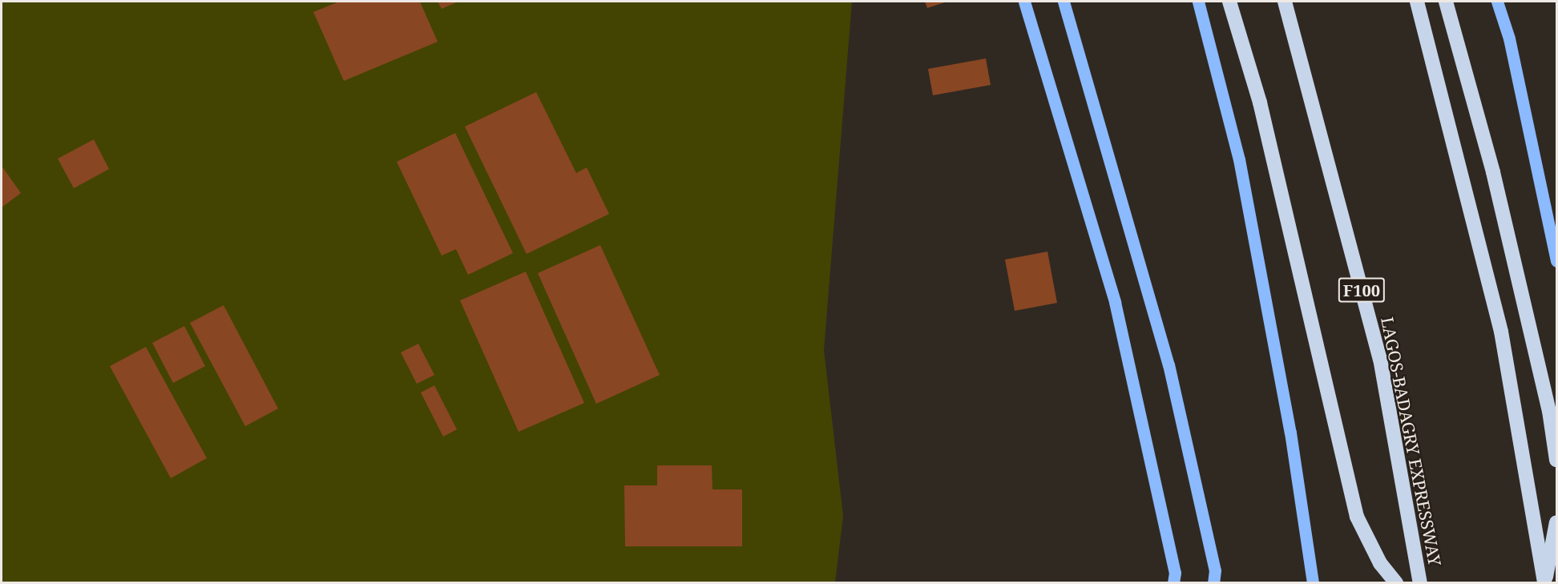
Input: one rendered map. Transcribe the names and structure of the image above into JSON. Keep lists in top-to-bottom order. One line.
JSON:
{"streets":{"highway":["F100","LAGOS-BADAGRY EXPRESSWAY"]}}
